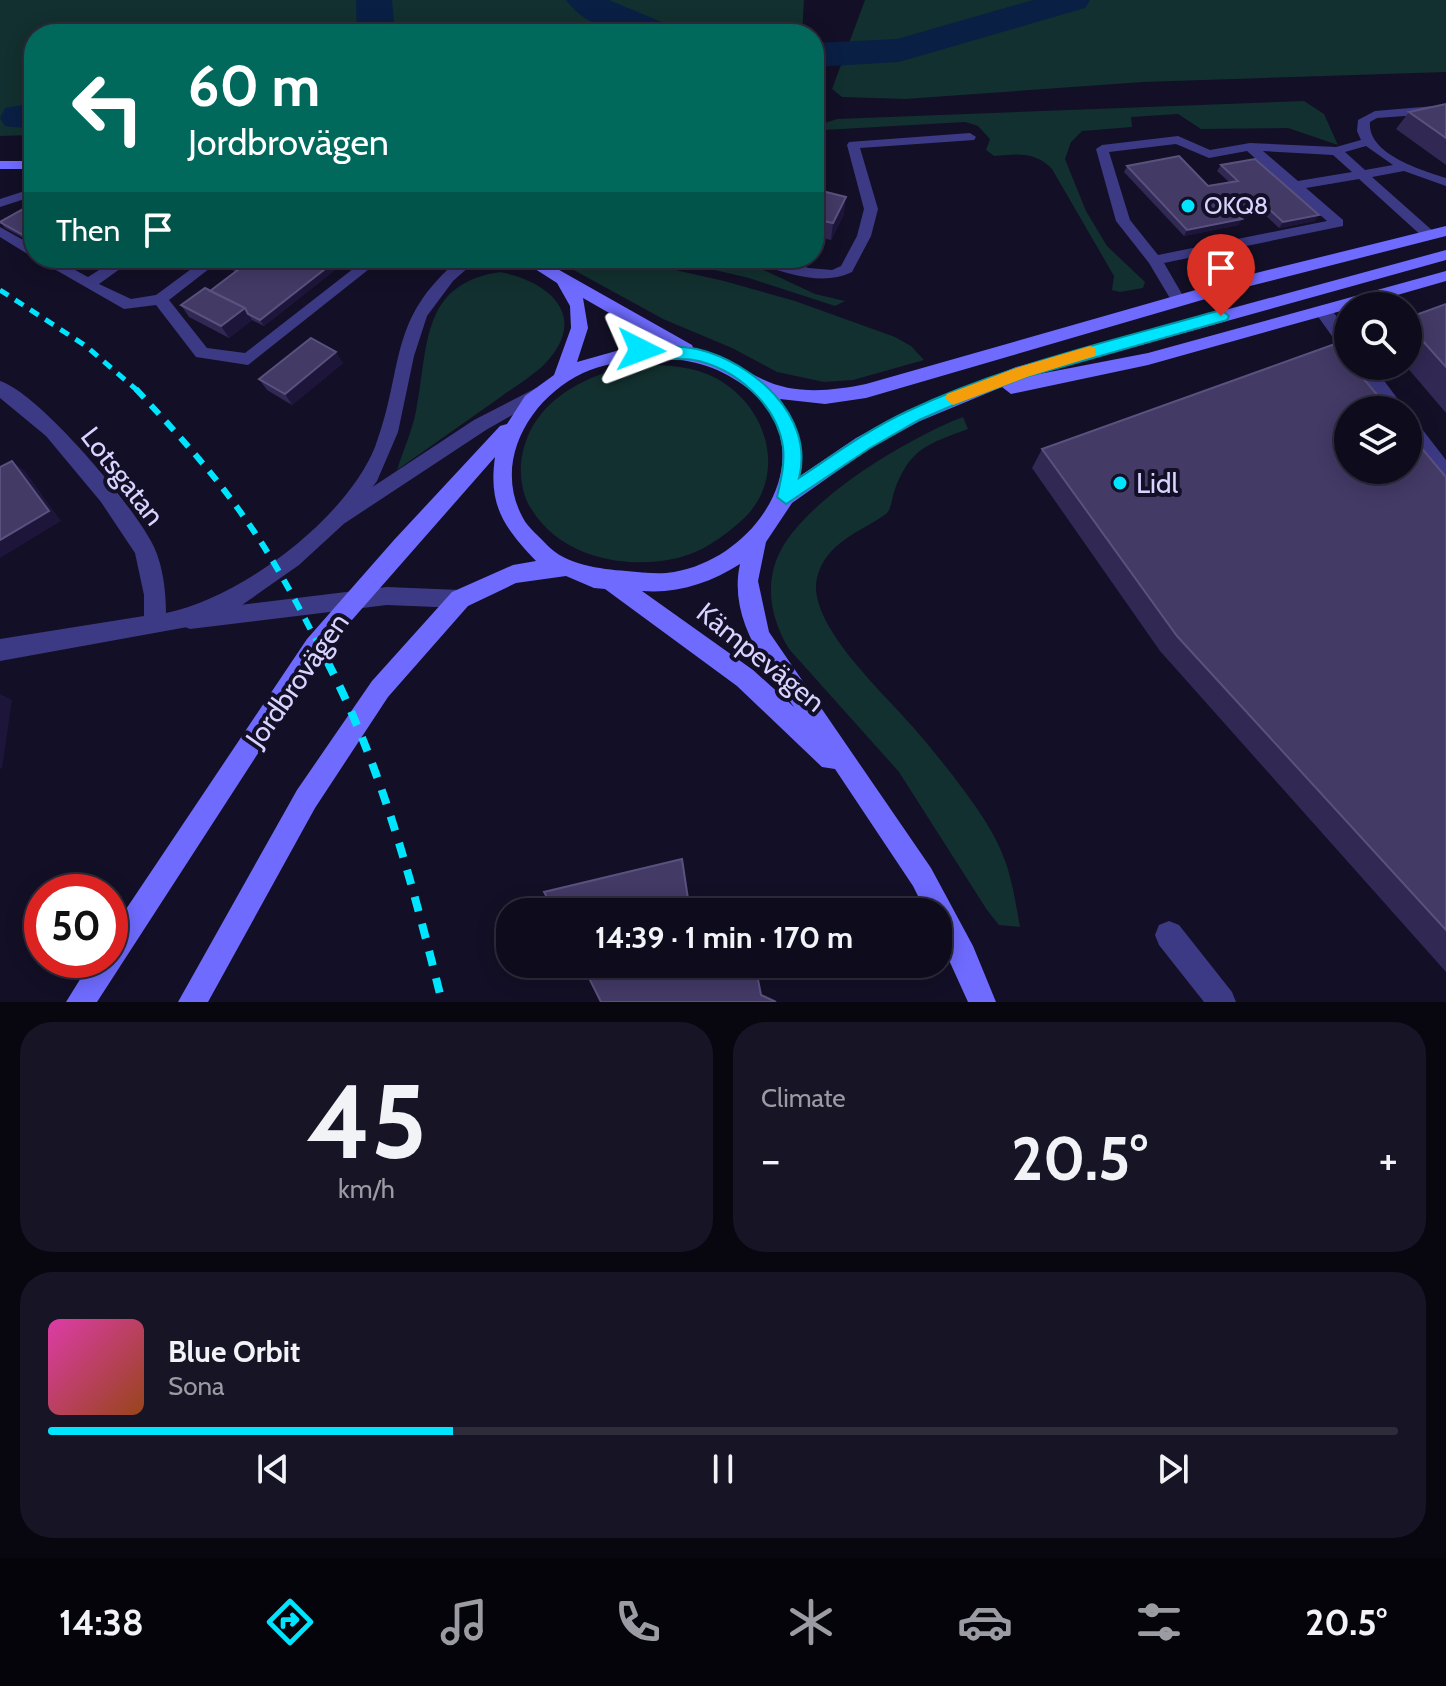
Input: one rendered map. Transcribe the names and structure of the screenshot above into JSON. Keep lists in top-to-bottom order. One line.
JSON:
{"streets":{"main road":["Kämpevägen","Jordbrovägen"],"street":["Lotsgatan"]},"crossings":[["Kämpevägen","Jordbrovägen"]],"places":["OKQ8","Lidl"],"page":{"turn":["60 m","Jordbrovägen"],"then":"Then","limit":"50","trip":"14:39 · 1 min · 170 m","tile":[["45","km/h"],"Climate"],"heat":["−","20.5°","+"],"song":["Blue Orbit","Sona"],"tabs":["14:38","20.5°"]}}
